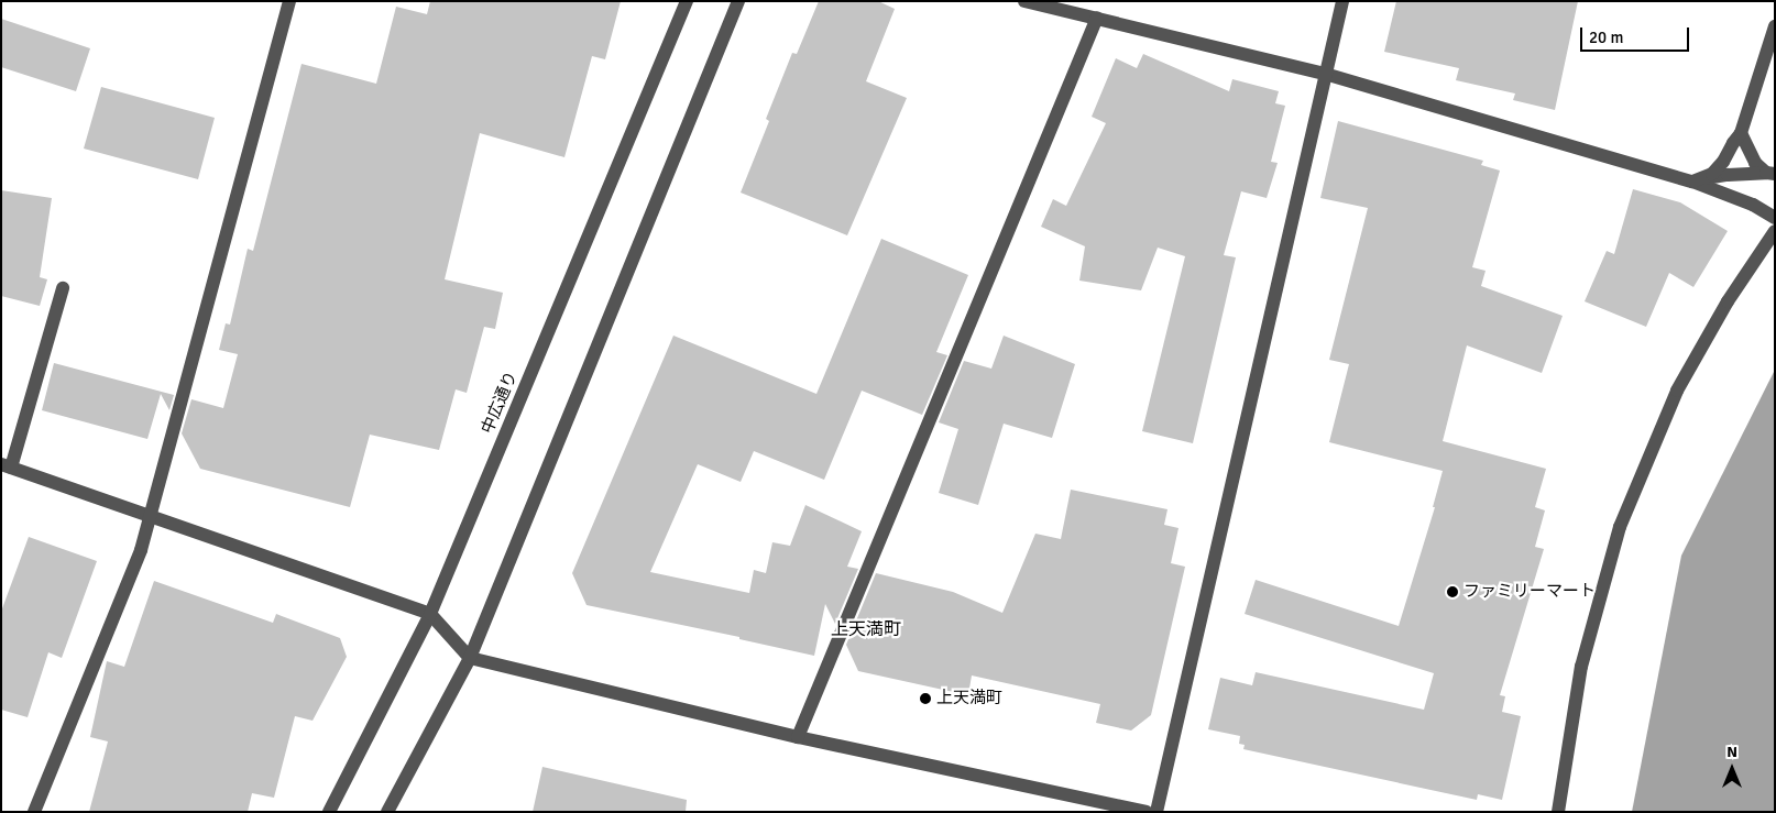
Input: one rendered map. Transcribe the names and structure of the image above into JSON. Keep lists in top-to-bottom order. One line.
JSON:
{"streets":{"street":["中広通り"]},"districts":["上天満町"],"places":["ファミリーマート","上天満町"],"scale_bar":"20 m","north":"top"}
